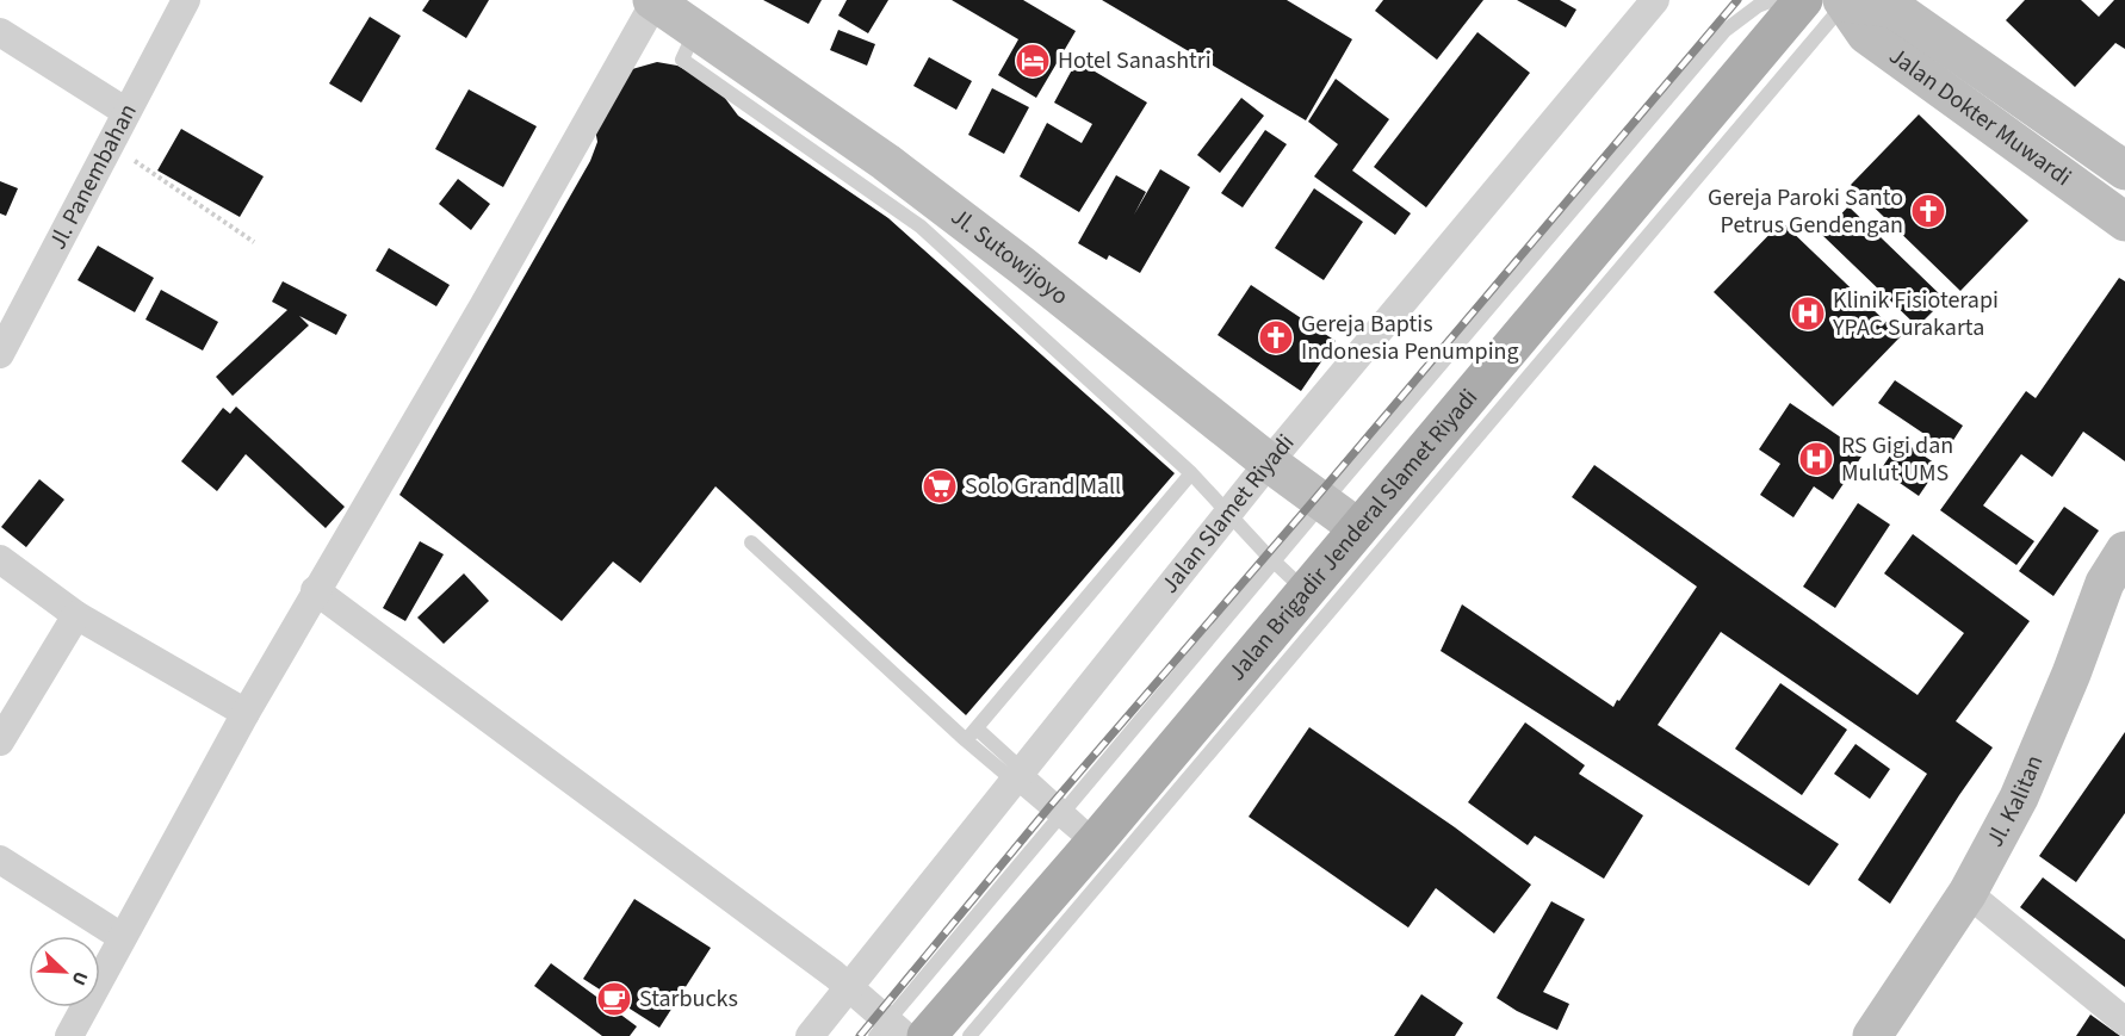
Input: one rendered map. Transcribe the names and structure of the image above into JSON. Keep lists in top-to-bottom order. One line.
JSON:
{"streets":{"main road":["Jalan Dokter Muwardi","Jl. Sutowijoyo","Jalan Brigadir Jenderal Slamet Riyadi","Jl. Kalitan"],"street":["Jl. Panembahan","Jalan Slamet Riyadi"]},"crossings":[["Jl. Sutowijoyo","Jalan Slamet Riyadi"],["Jl. Sutowijoyo","Jalan Brigadir Jenderal Slamet Riyadi"]],"places":{"hotel":["Hotel Sanashtri"],"church":["Gereja Paroki Santo Petrus Gendengan","Gereja Baptis Indonesia Penumping"],"hospital":["Klinik Fisioterapi YPAC Surakarta","RS Gigi dan Mulut UMS"],"supermarket":["Solo Grand Mall"],"cafe":["Starbucks"]},"north":"bottom right"}
